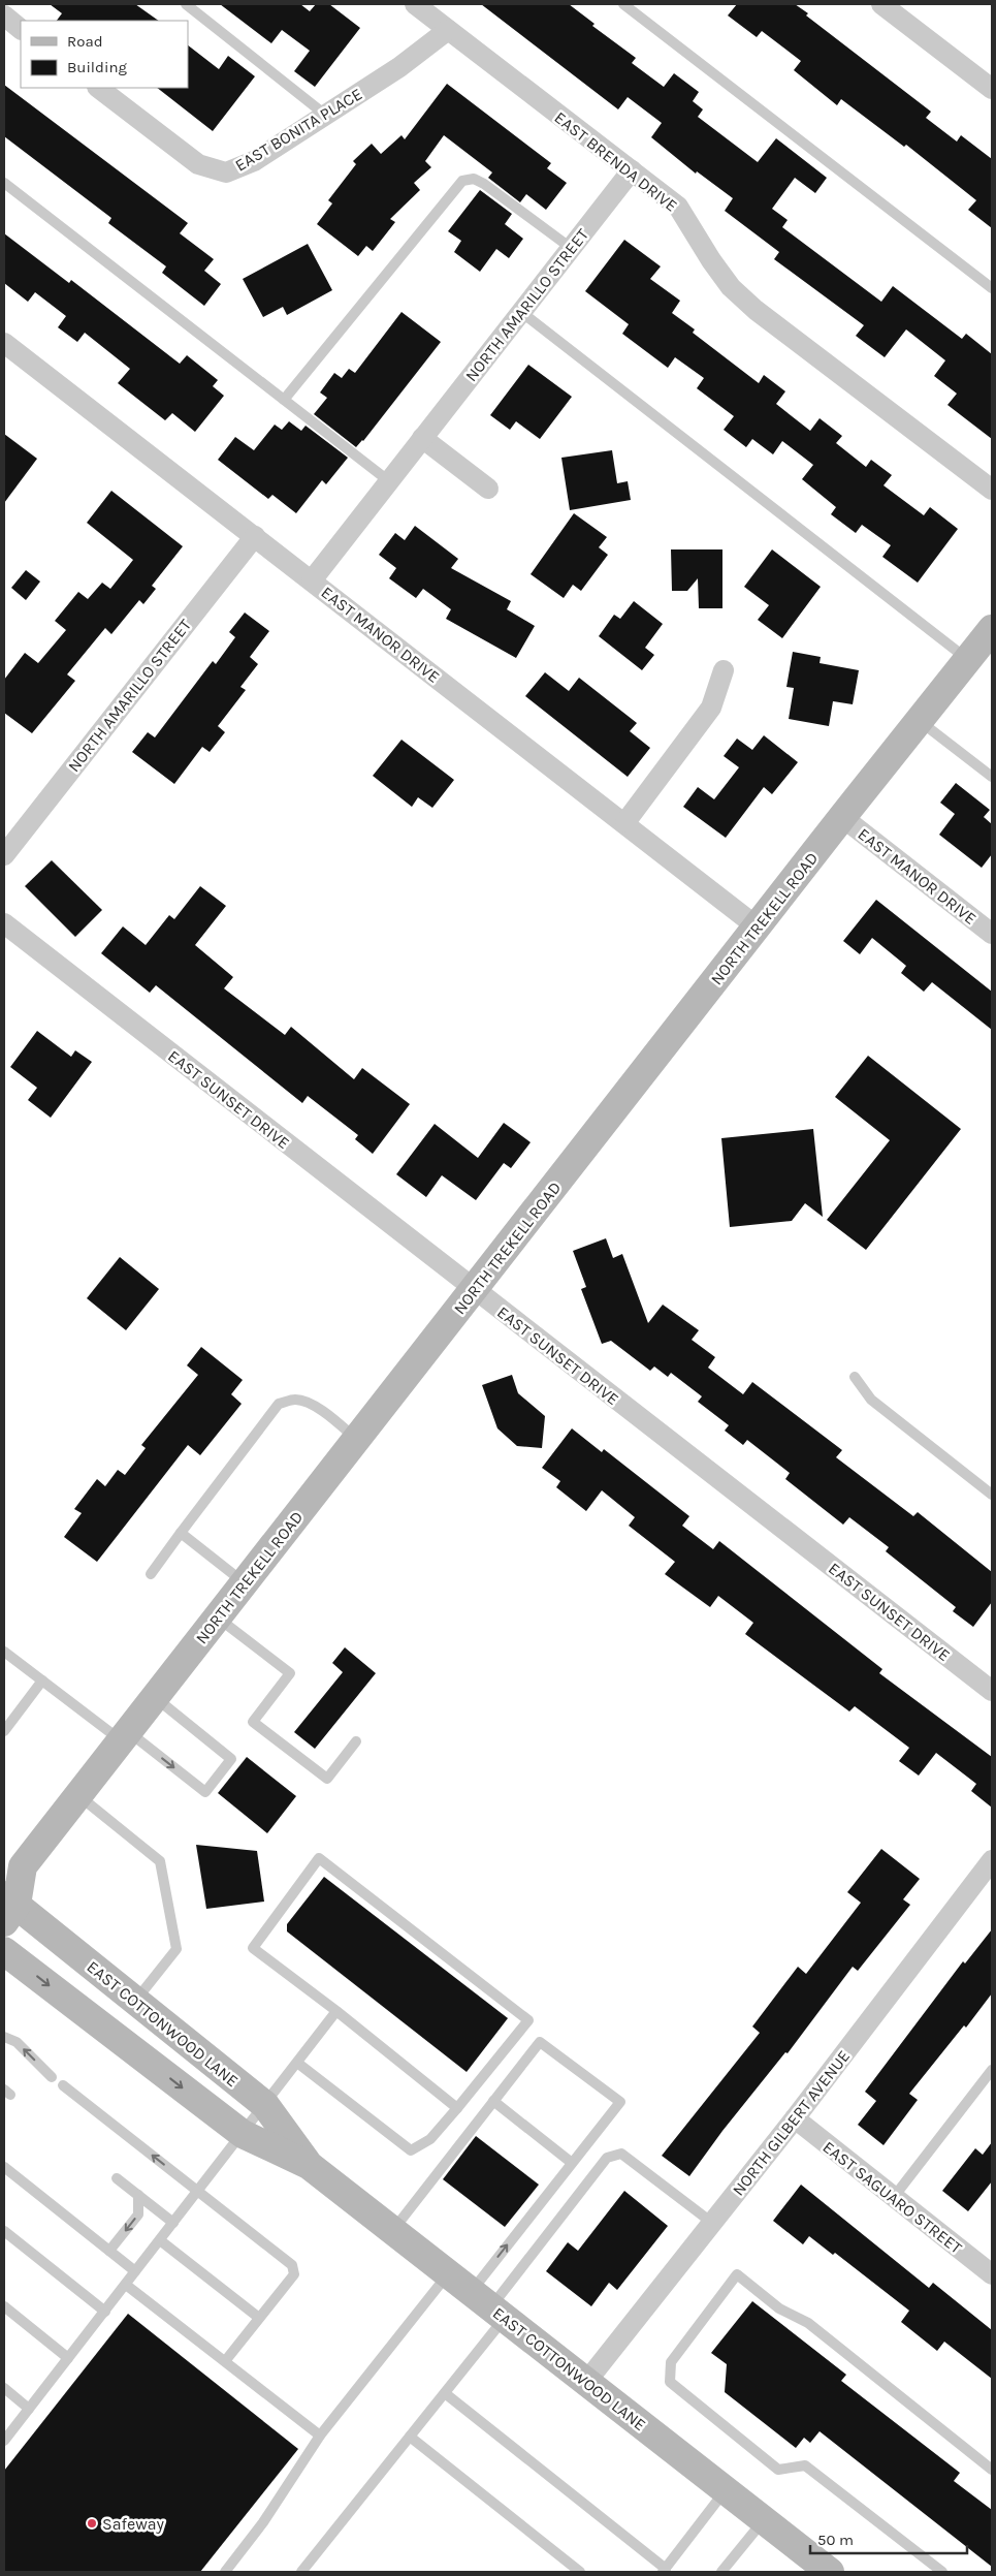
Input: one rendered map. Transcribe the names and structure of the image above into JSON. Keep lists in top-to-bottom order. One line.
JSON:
{"streets":{"main road":["NORTH TREKELL ROAD","EAST COTTONWOOD LANE"],"street":["EAST BONITA PLACE","EAST BRENDA DRIVE","NORTH AMARILLO STREET","EAST MANOR DRIVE","EAST SUNSET DRIVE","NORTH GILBERT AVENUE","EAST SAGUARO STREET"]},"crossings":[["EAST BONITA PLACE","EAST BRENDA DRIVE"],["EAST BRENDA DRIVE","NORTH AMARILLO STREET"],["NORTH AMARILLO STREET","EAST MANOR DRIVE"],["EAST MANOR DRIVE","NORTH TREKELL ROAD"],["NORTH TREKELL ROAD","EAST SUNSET DRIVE"],["NORTH TREKELL ROAD","EAST COTTONWOOD LANE"],["EAST COTTONWOOD LANE","NORTH GILBERT AVENUE"],["NORTH GILBERT AVENUE","EAST SAGUARO STREET"]],"places":["Safeway"],"legend":["Road","Building"],"scale_bar":"50 m"}
